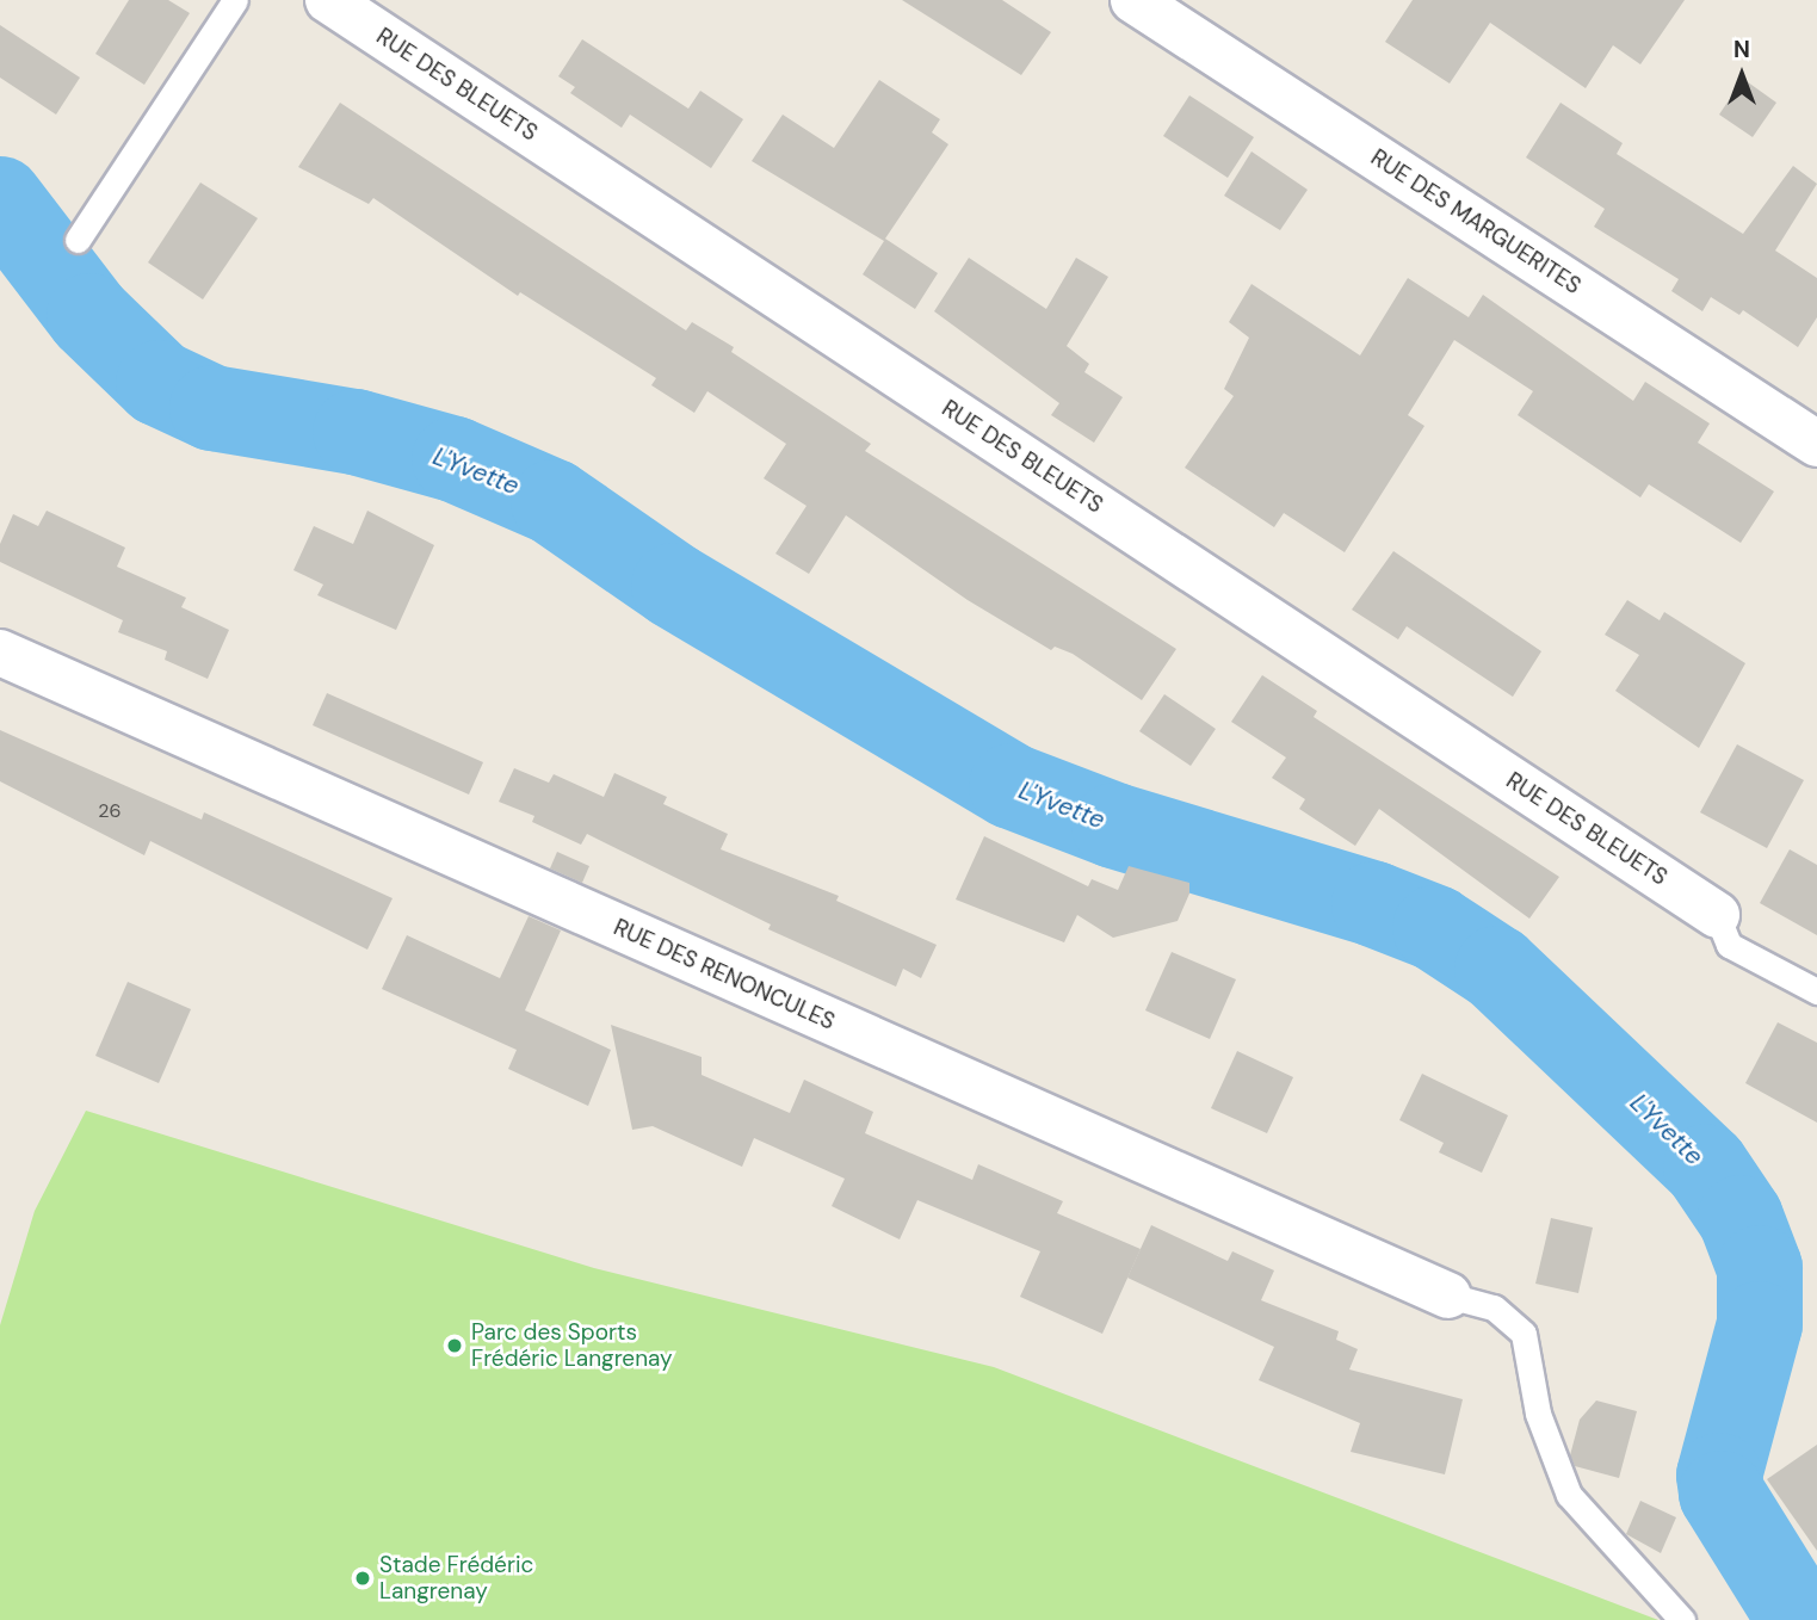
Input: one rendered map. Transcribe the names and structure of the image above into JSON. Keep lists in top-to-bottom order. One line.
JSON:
{"streets":{"street":["RUE DES BLEUETS","RUE DES MARGUERITES","RUE DES RENONCULES"]},"water":["L'Yvette"],"places":["Parc des Sports Frédéric Langrenay","Stade Frédéric Langrenay"],"house_numbers":["26"],"north":"top"}
